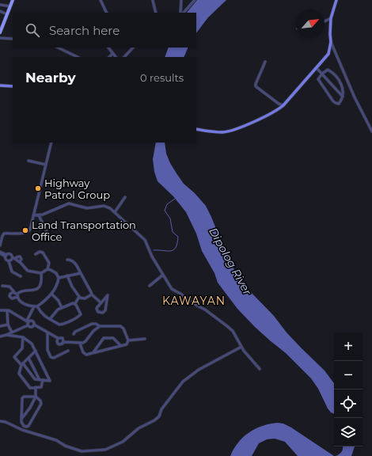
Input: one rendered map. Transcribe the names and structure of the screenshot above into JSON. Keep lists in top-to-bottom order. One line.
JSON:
{"districts":["KAWAYAN"],"water":["Dipolog River"],"places":["Highway Patrol Group","Land Transportation Office"],"north":"top right","page":{"search":"Search here","heading":["Nearby","0 results"],"map_buttons":["+","−"]}}
